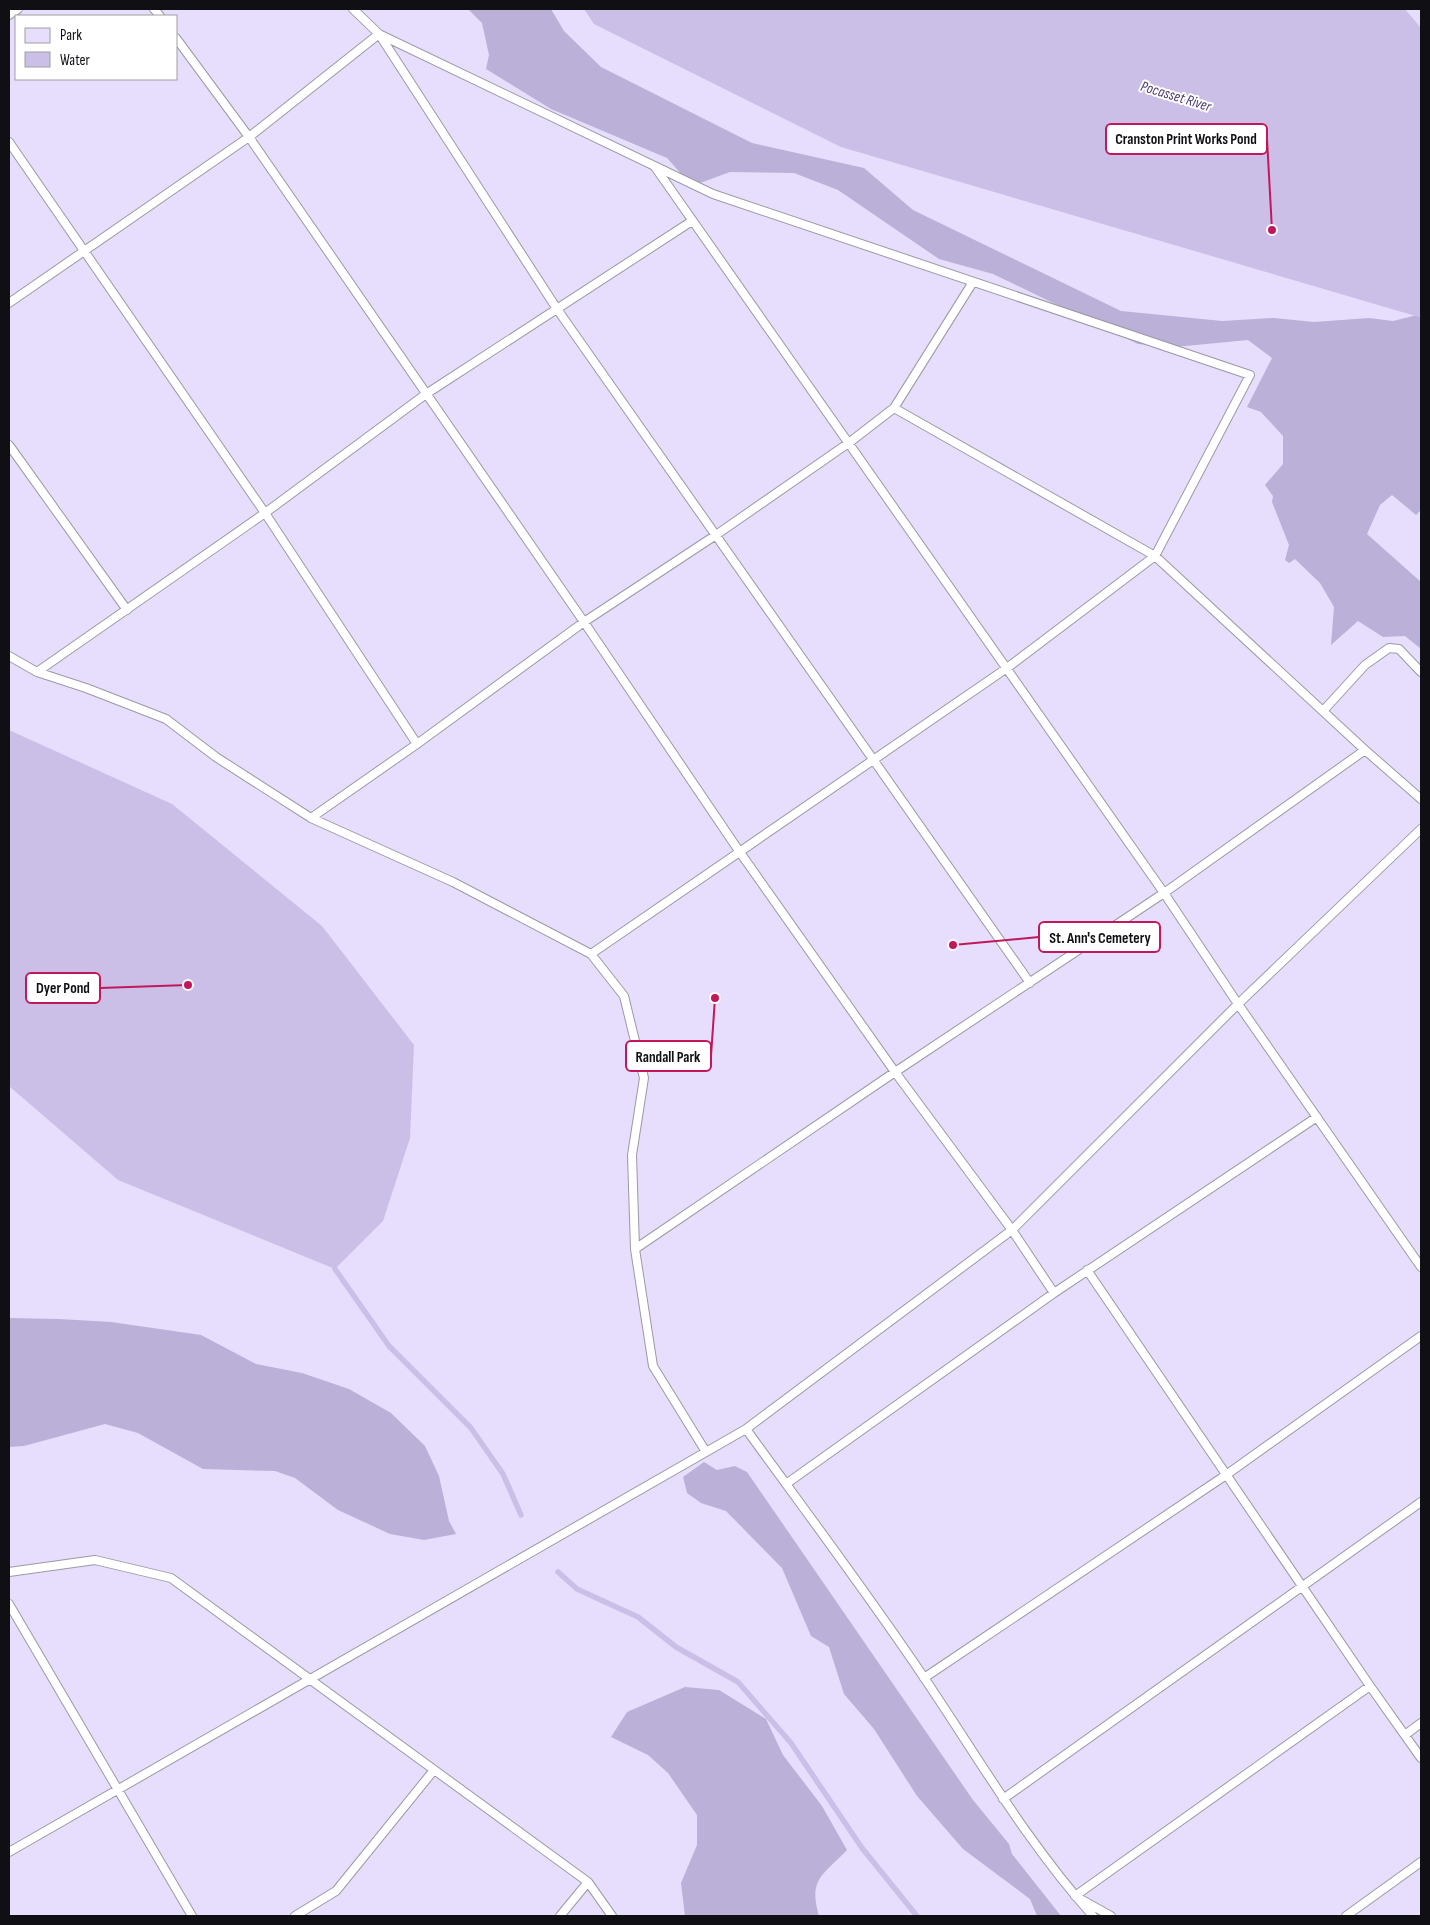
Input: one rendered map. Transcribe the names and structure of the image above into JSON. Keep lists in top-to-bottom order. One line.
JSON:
{"water":["Pocasset River"],"places":["Cranston Print Works Pond","St. Ann's Cemetery","Dyer Pond","Randall Park"],"legend":["Park","Water"]}
